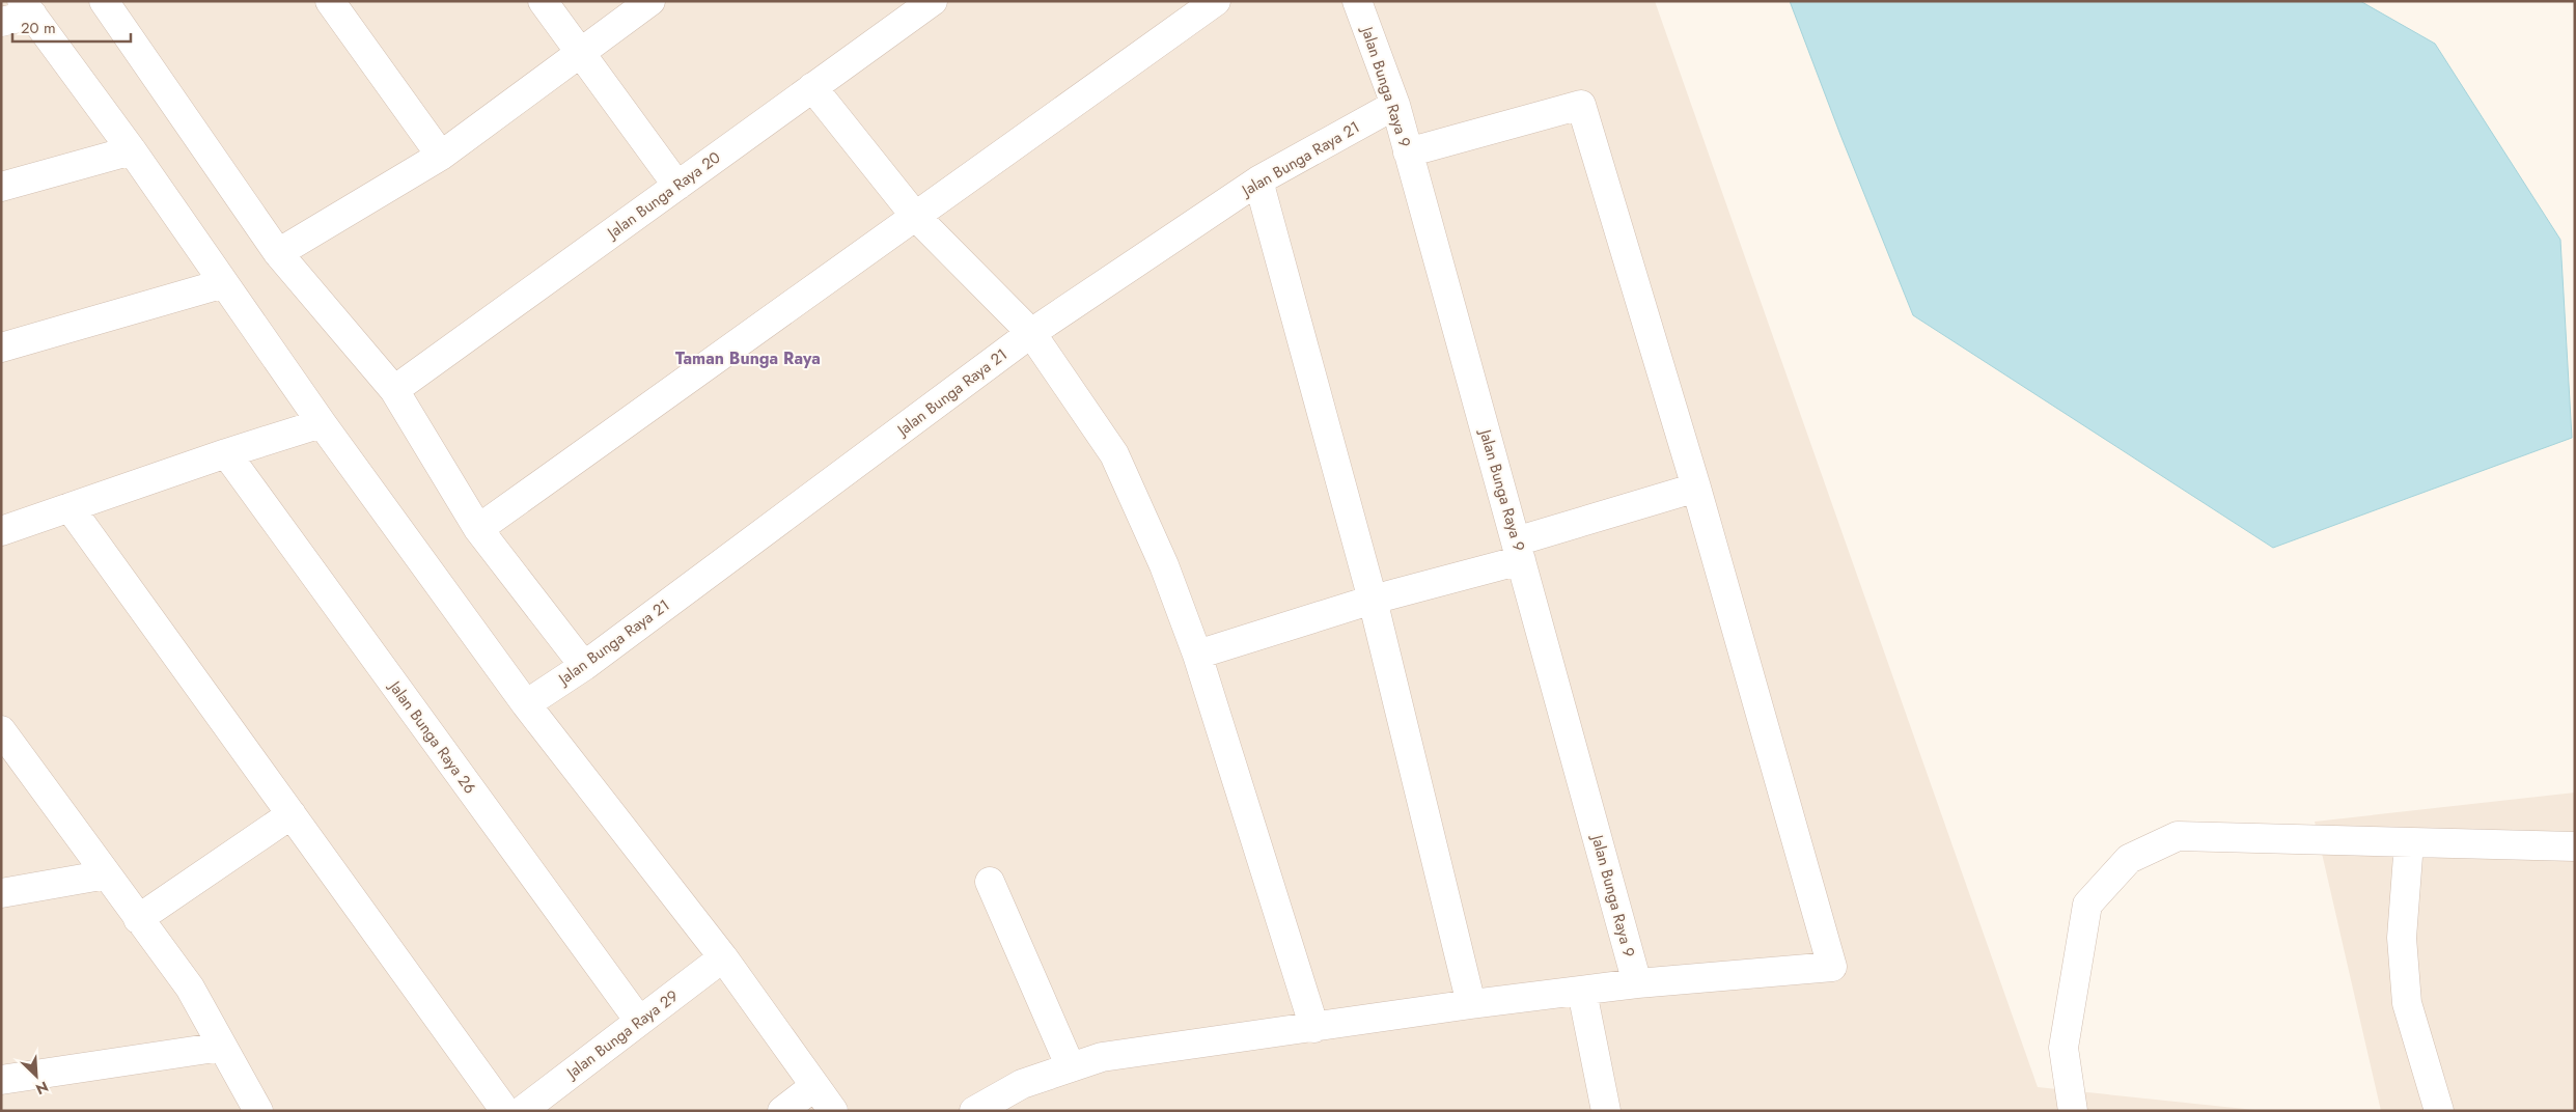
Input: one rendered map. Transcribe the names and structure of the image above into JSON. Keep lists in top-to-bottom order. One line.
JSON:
{"streets":{"street":["Jalan Bunga Raya 9","Jalan Bunga Raya 21","Jalan Bunga Raya 20","Jalan Bunga Raya 26","Jalan Bunga Raya 29"]},"crossings":[["Jalan Bunga Raya 9","Jalan Bunga Raya 21"],["Jalan Bunga Raya 26","Jalan Bunga Raya 29"]],"districts":["Taman Bunga Raya"],"scale_bar":"20 m","north":"bottom right"}
